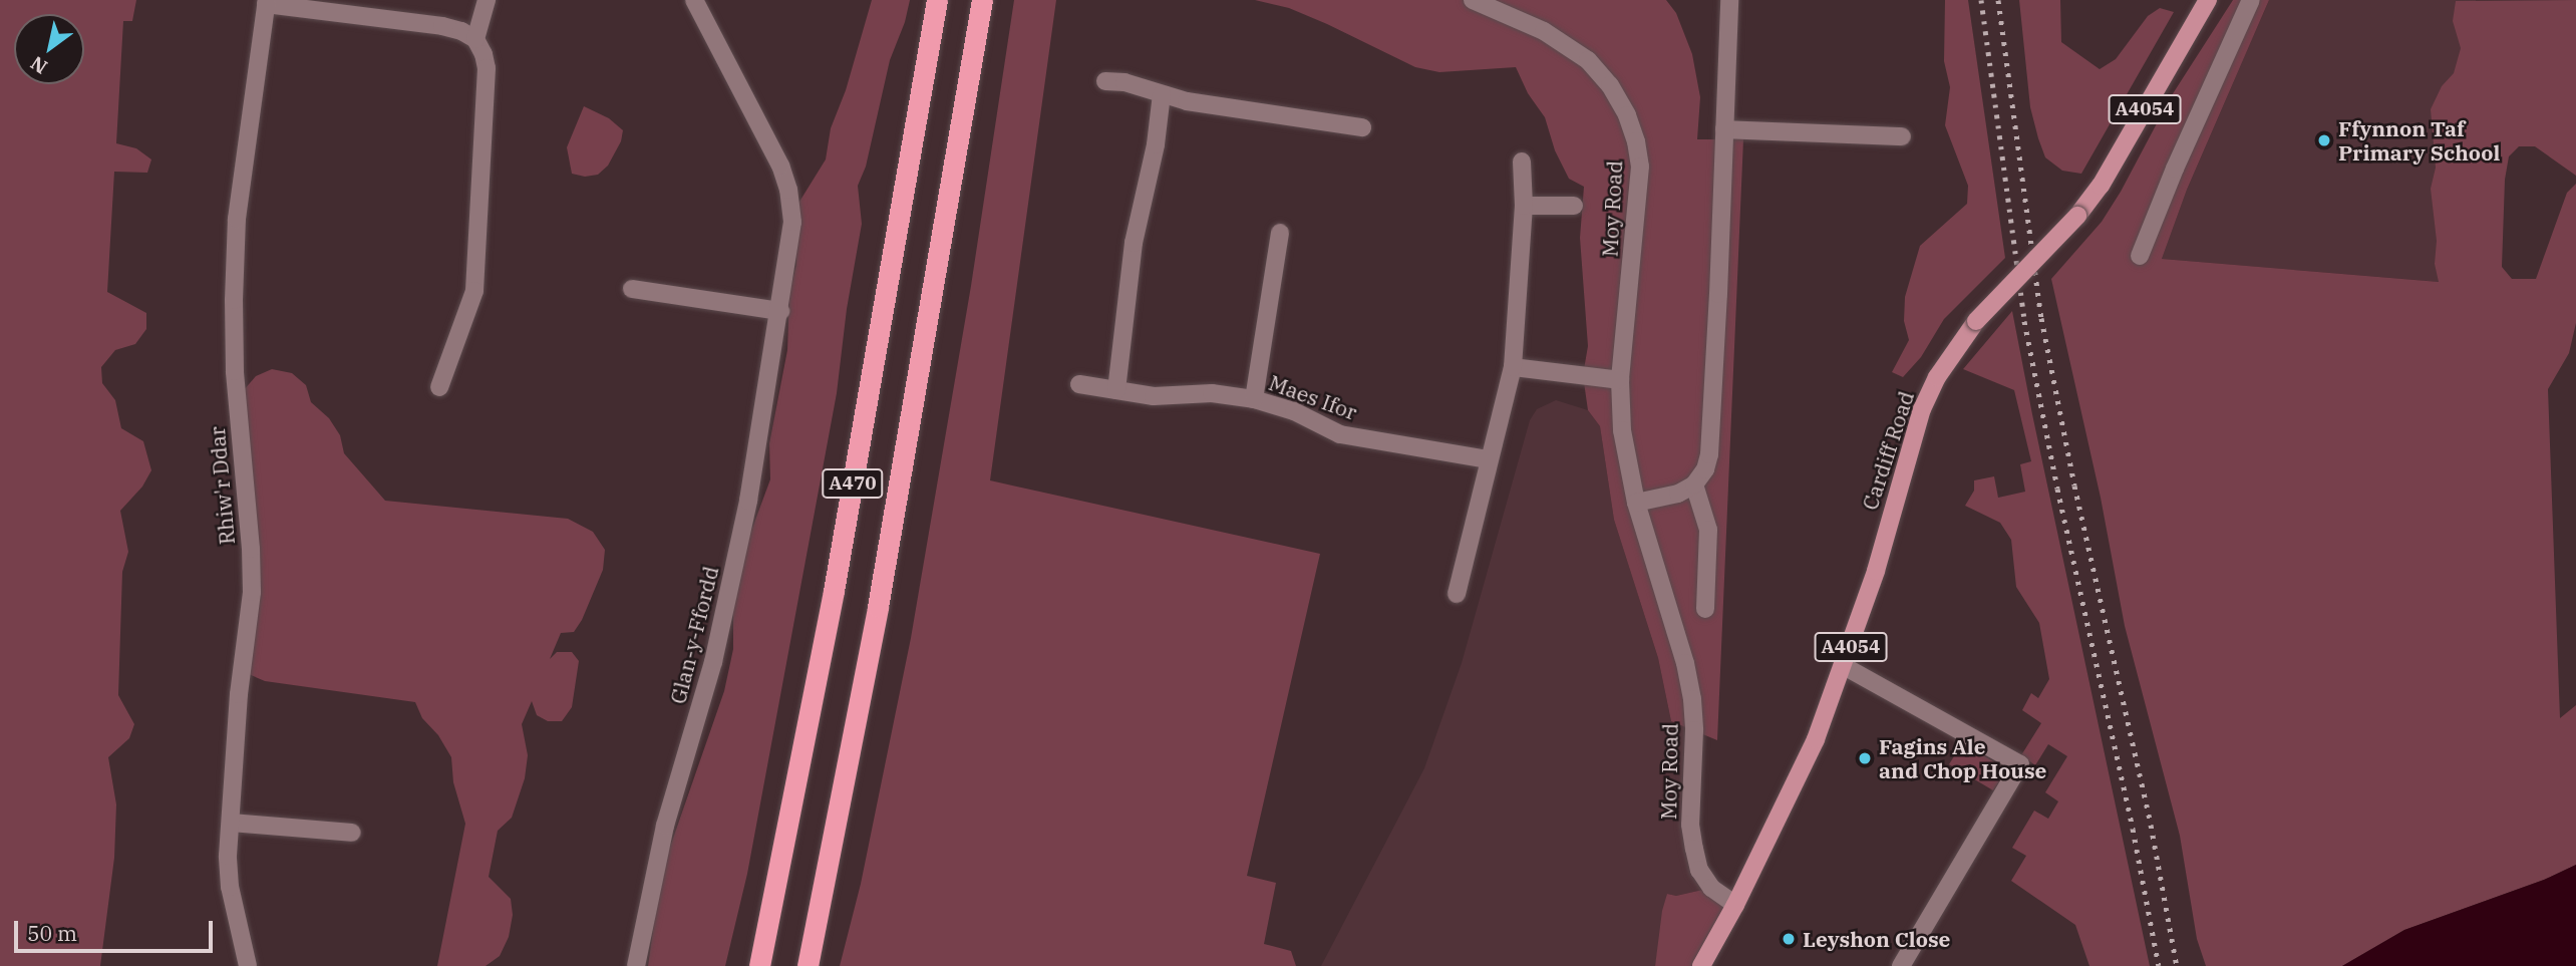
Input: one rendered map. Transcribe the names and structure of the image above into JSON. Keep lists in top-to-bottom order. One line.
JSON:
{"streets":{"highway":["A470"],"main road":["A4054","Cardiff Road"],"street":["Moy Road","Maes Ifor","Rhiw'r Ddar","Glan-y-Ffordd"]},"crossings":[["Moy Road","Cardiff Road"]],"places":["Ffynnon Taf Primary School","Fagins Ale and Chop House","Leyshon Close"],"scale_bar":"50 m","north":"bottom left"}
